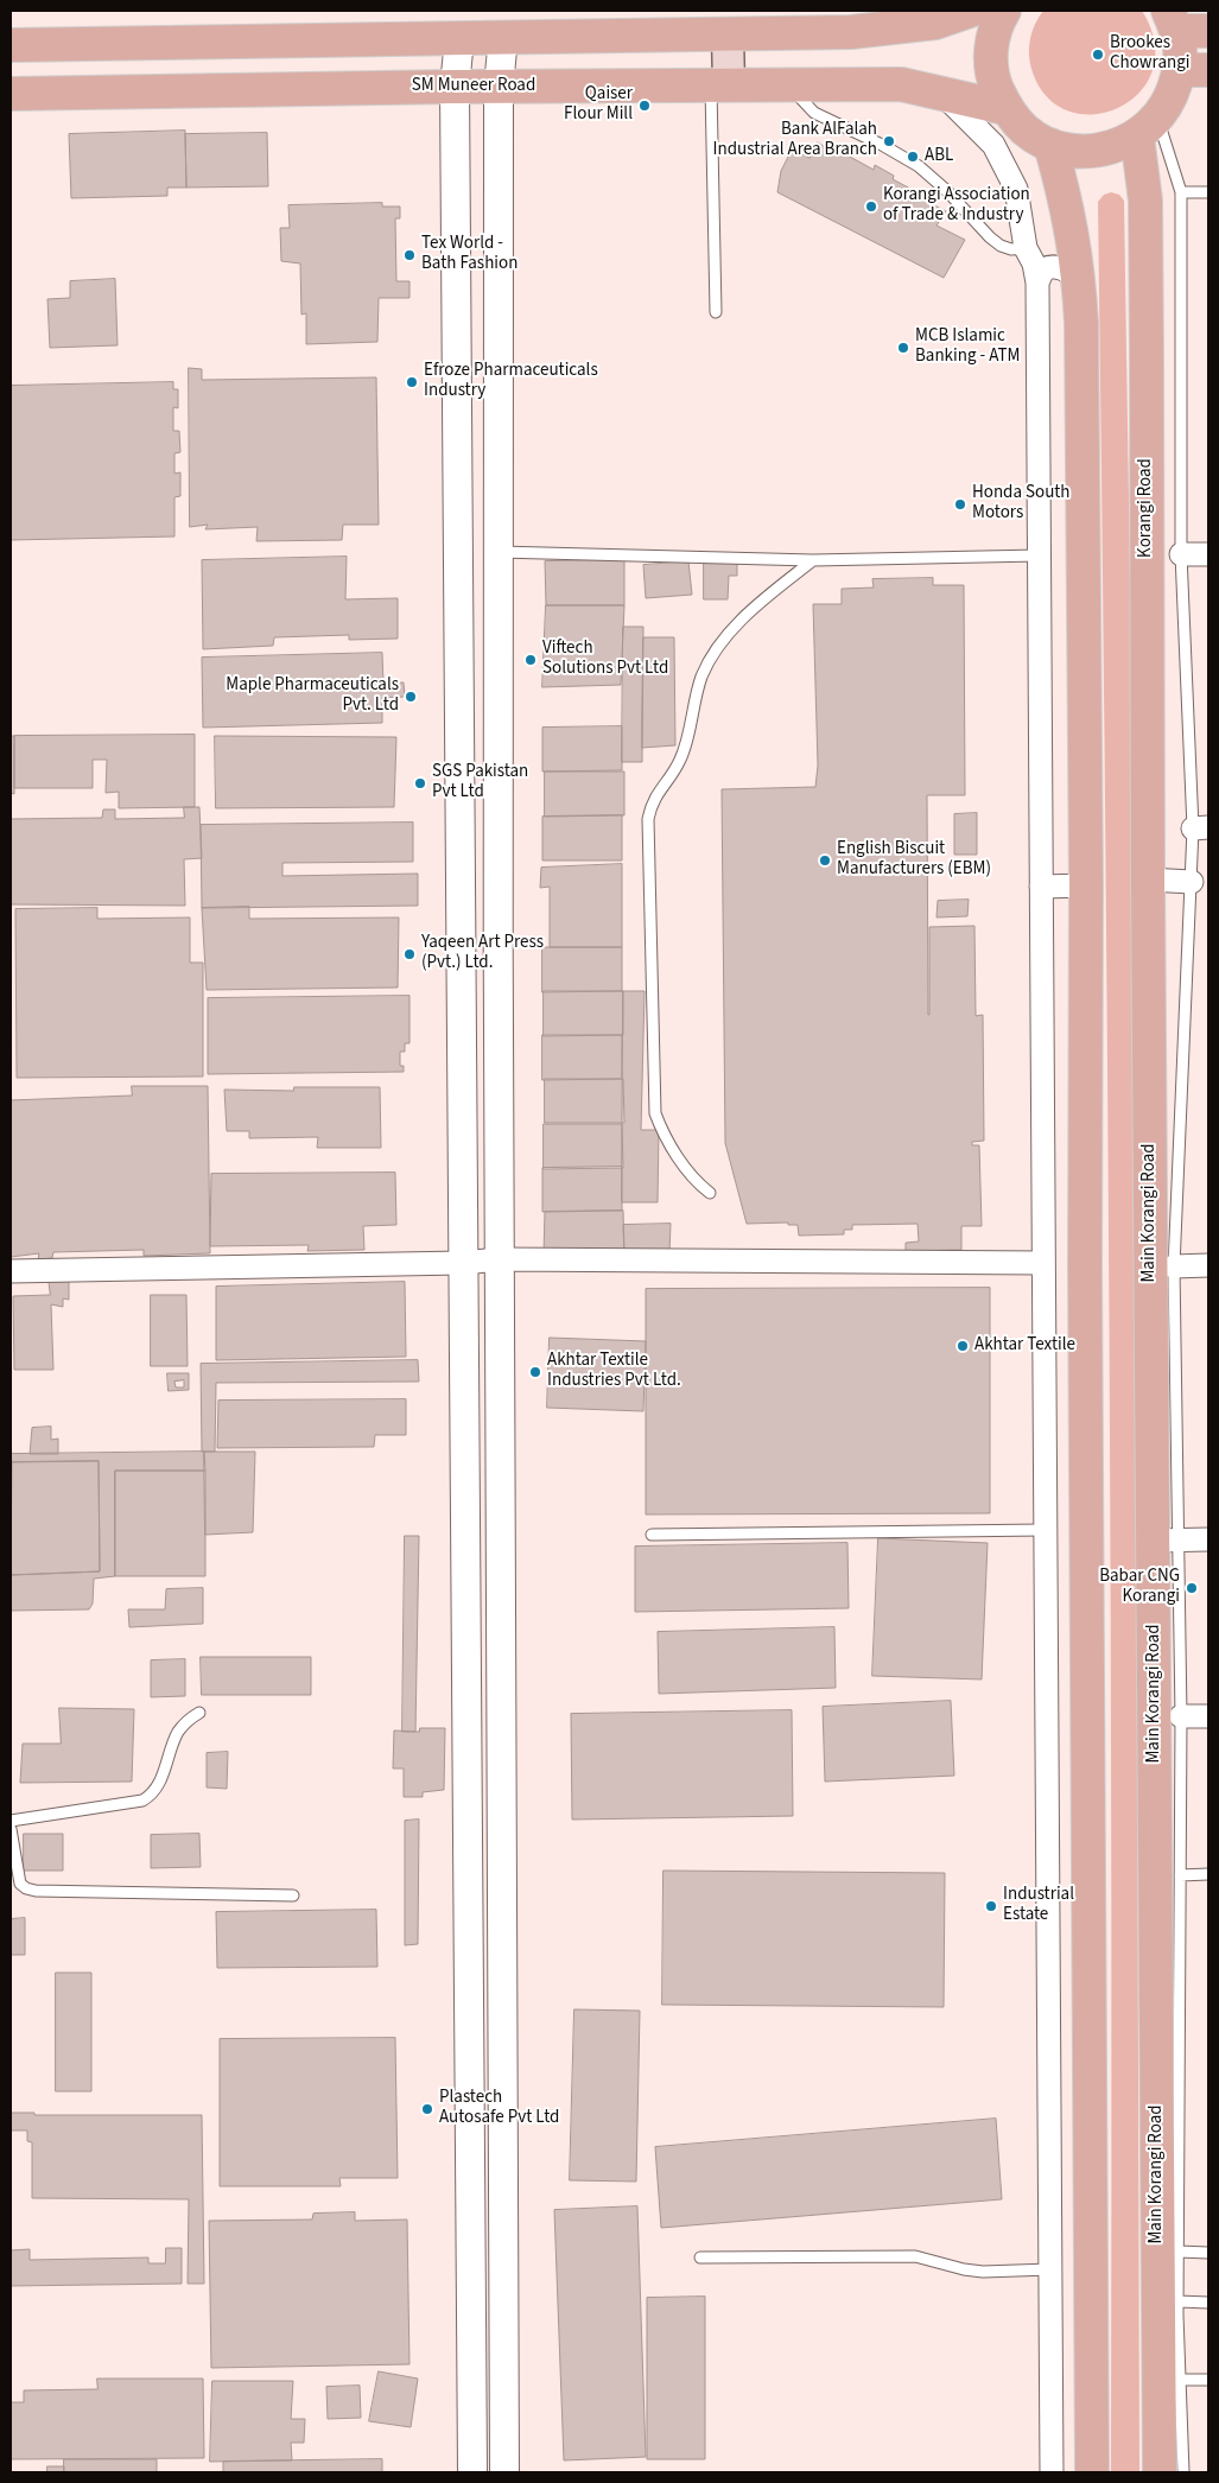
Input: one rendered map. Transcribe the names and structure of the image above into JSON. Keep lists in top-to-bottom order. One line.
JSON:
{"streets":{"main road":["SM Muneer Road","Korangi Road","Main Korangi Road"]},"crossings":[["Korangi Road","Main Korangi Road"]],"places":["Brookes Chowrangi","Qaiser Flour Mill","Bank AlFalah Industrial Area Branch","ABL","Korangi Association of Trade & Industry","Tex World - Bath Fashion","MCB Islamic Banking - ATM","Efroze Pharmaceuticals Industry","Honda South Motors","Viftech Solutions Pvt Ltd","Maple Pharmaceuticals Pvt. Ltd","SGS Pakistan Pvt Ltd","English Biscuit Manufacturers (EBM)","Yaqeen Art Press (Pvt.) Ltd.","Akhtar Textile","Akhtar Textile Industries Pvt Ltd.","Babar CNG Korangi","Industrial Estate","Plastech Autosafe Pvt Ltd"]}
